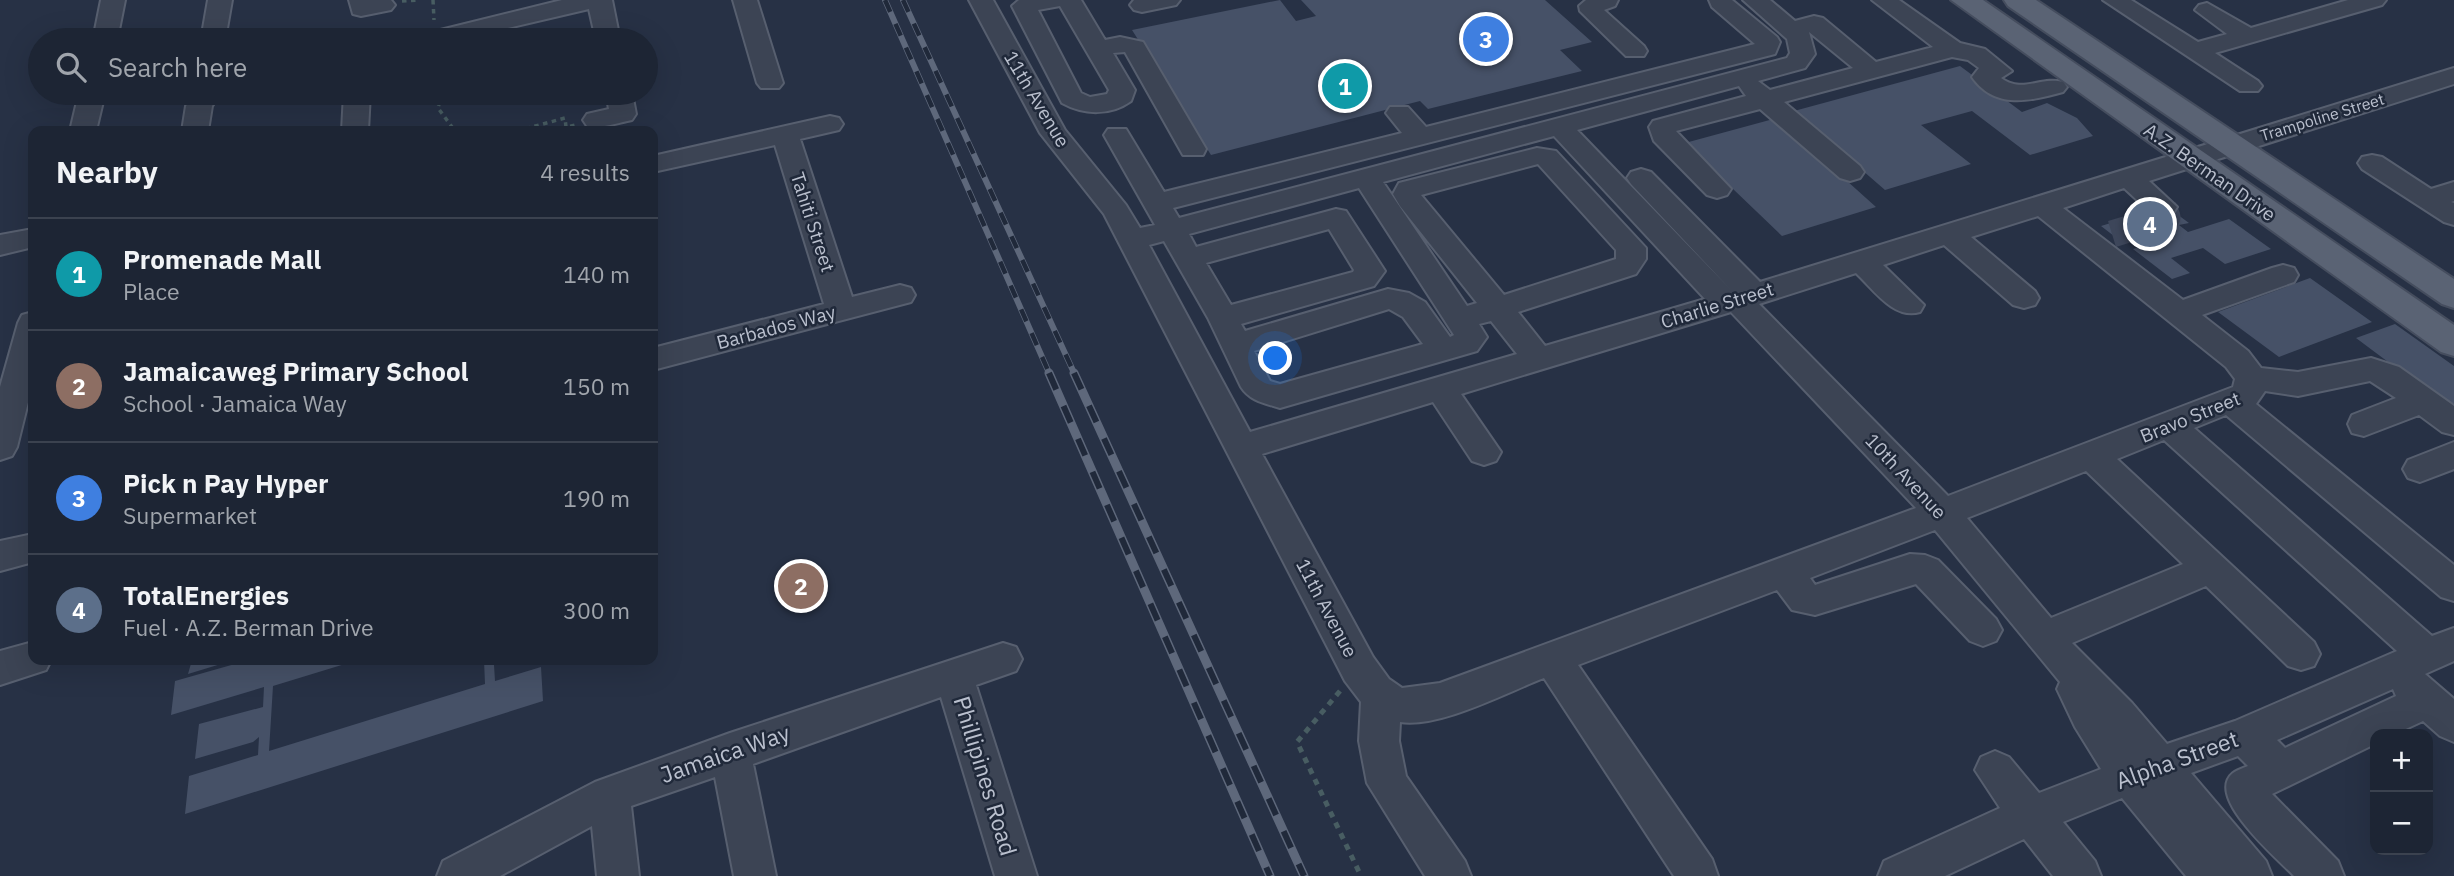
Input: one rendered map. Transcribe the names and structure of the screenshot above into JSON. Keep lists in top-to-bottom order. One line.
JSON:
{"streets":{"main road":["A.Z. Berman Drive"],"street":["11th Avenue","Trampoline Street","Tahiti Street","Charlie Street","Barbados Way","Bravo Street","10th Avenue","Jamaica Way","Alpha Street","Phillipines Road"]},"crossings":[["11th Avenue","Charlie Street"],["Trampoline Street","A.Z. Berman Drive"],["Trampoline Street","Charlie Street"],["A.Z. Berman Drive","Charlie Street"],["Tahiti Street","Barbados Way"],["Charlie Street","Bravo Street"],["Charlie Street","10th Avenue"],["Bravo Street","10th Avenue"],["10th Avenue","Alpha Street"],["Jamaica Way","Phillipines Road"]],"page":{"pins":["3","1","4","2"],"search":"Search here","heading":["Nearby","4 results"],"list":[{"mark":"1","name":"Promenade Mall","note":"Place","value":"140 m"},{"mark":"2","name":"Jamaicaweg Primary School","note":"School · Jamaica Way","value":"150 m"},{"mark":"3","name":"Pick n Pay Hyper","note":"Supermarket","value":"190 m"},{"mark":"4","name":"TotalEnergies","note":"Fuel · A.Z. Berman Drive","value":"300 m"}],"map_buttons":["+","−"]}}
